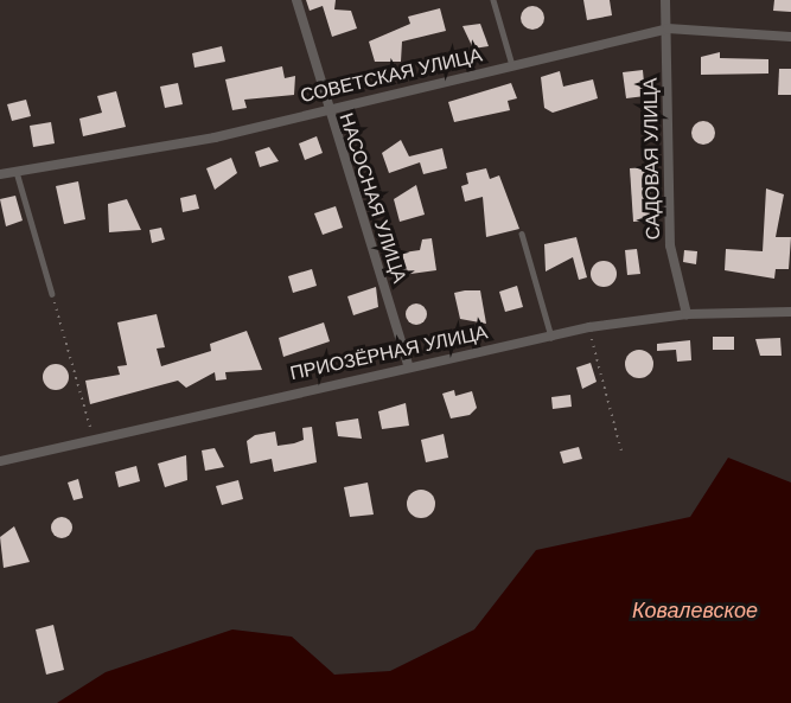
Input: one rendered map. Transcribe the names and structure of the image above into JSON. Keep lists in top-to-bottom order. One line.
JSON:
{"streets":{"street":["СОВЕТСКАЯ УЛИЦА","САДОВАЯ УЛИЦА","НАСОСНАЯ УЛИЦА","ПРИОЗЁРНАЯ УЛИЦА"]},"crossings":[["СОВЕТСКАЯ УЛИЦА","САДОВАЯ УЛИЦА"],["СОВЕТСКАЯ УЛИЦА","НАСОСНАЯ УЛИЦА"],["САДОВАЯ УЛИЦА","ПРИОЗЁРНАЯ УЛИЦА"],["НАСОСНАЯ УЛИЦА","ПРИОЗЁРНАЯ УЛИЦА"]],"water":["Ковалевское"]}
